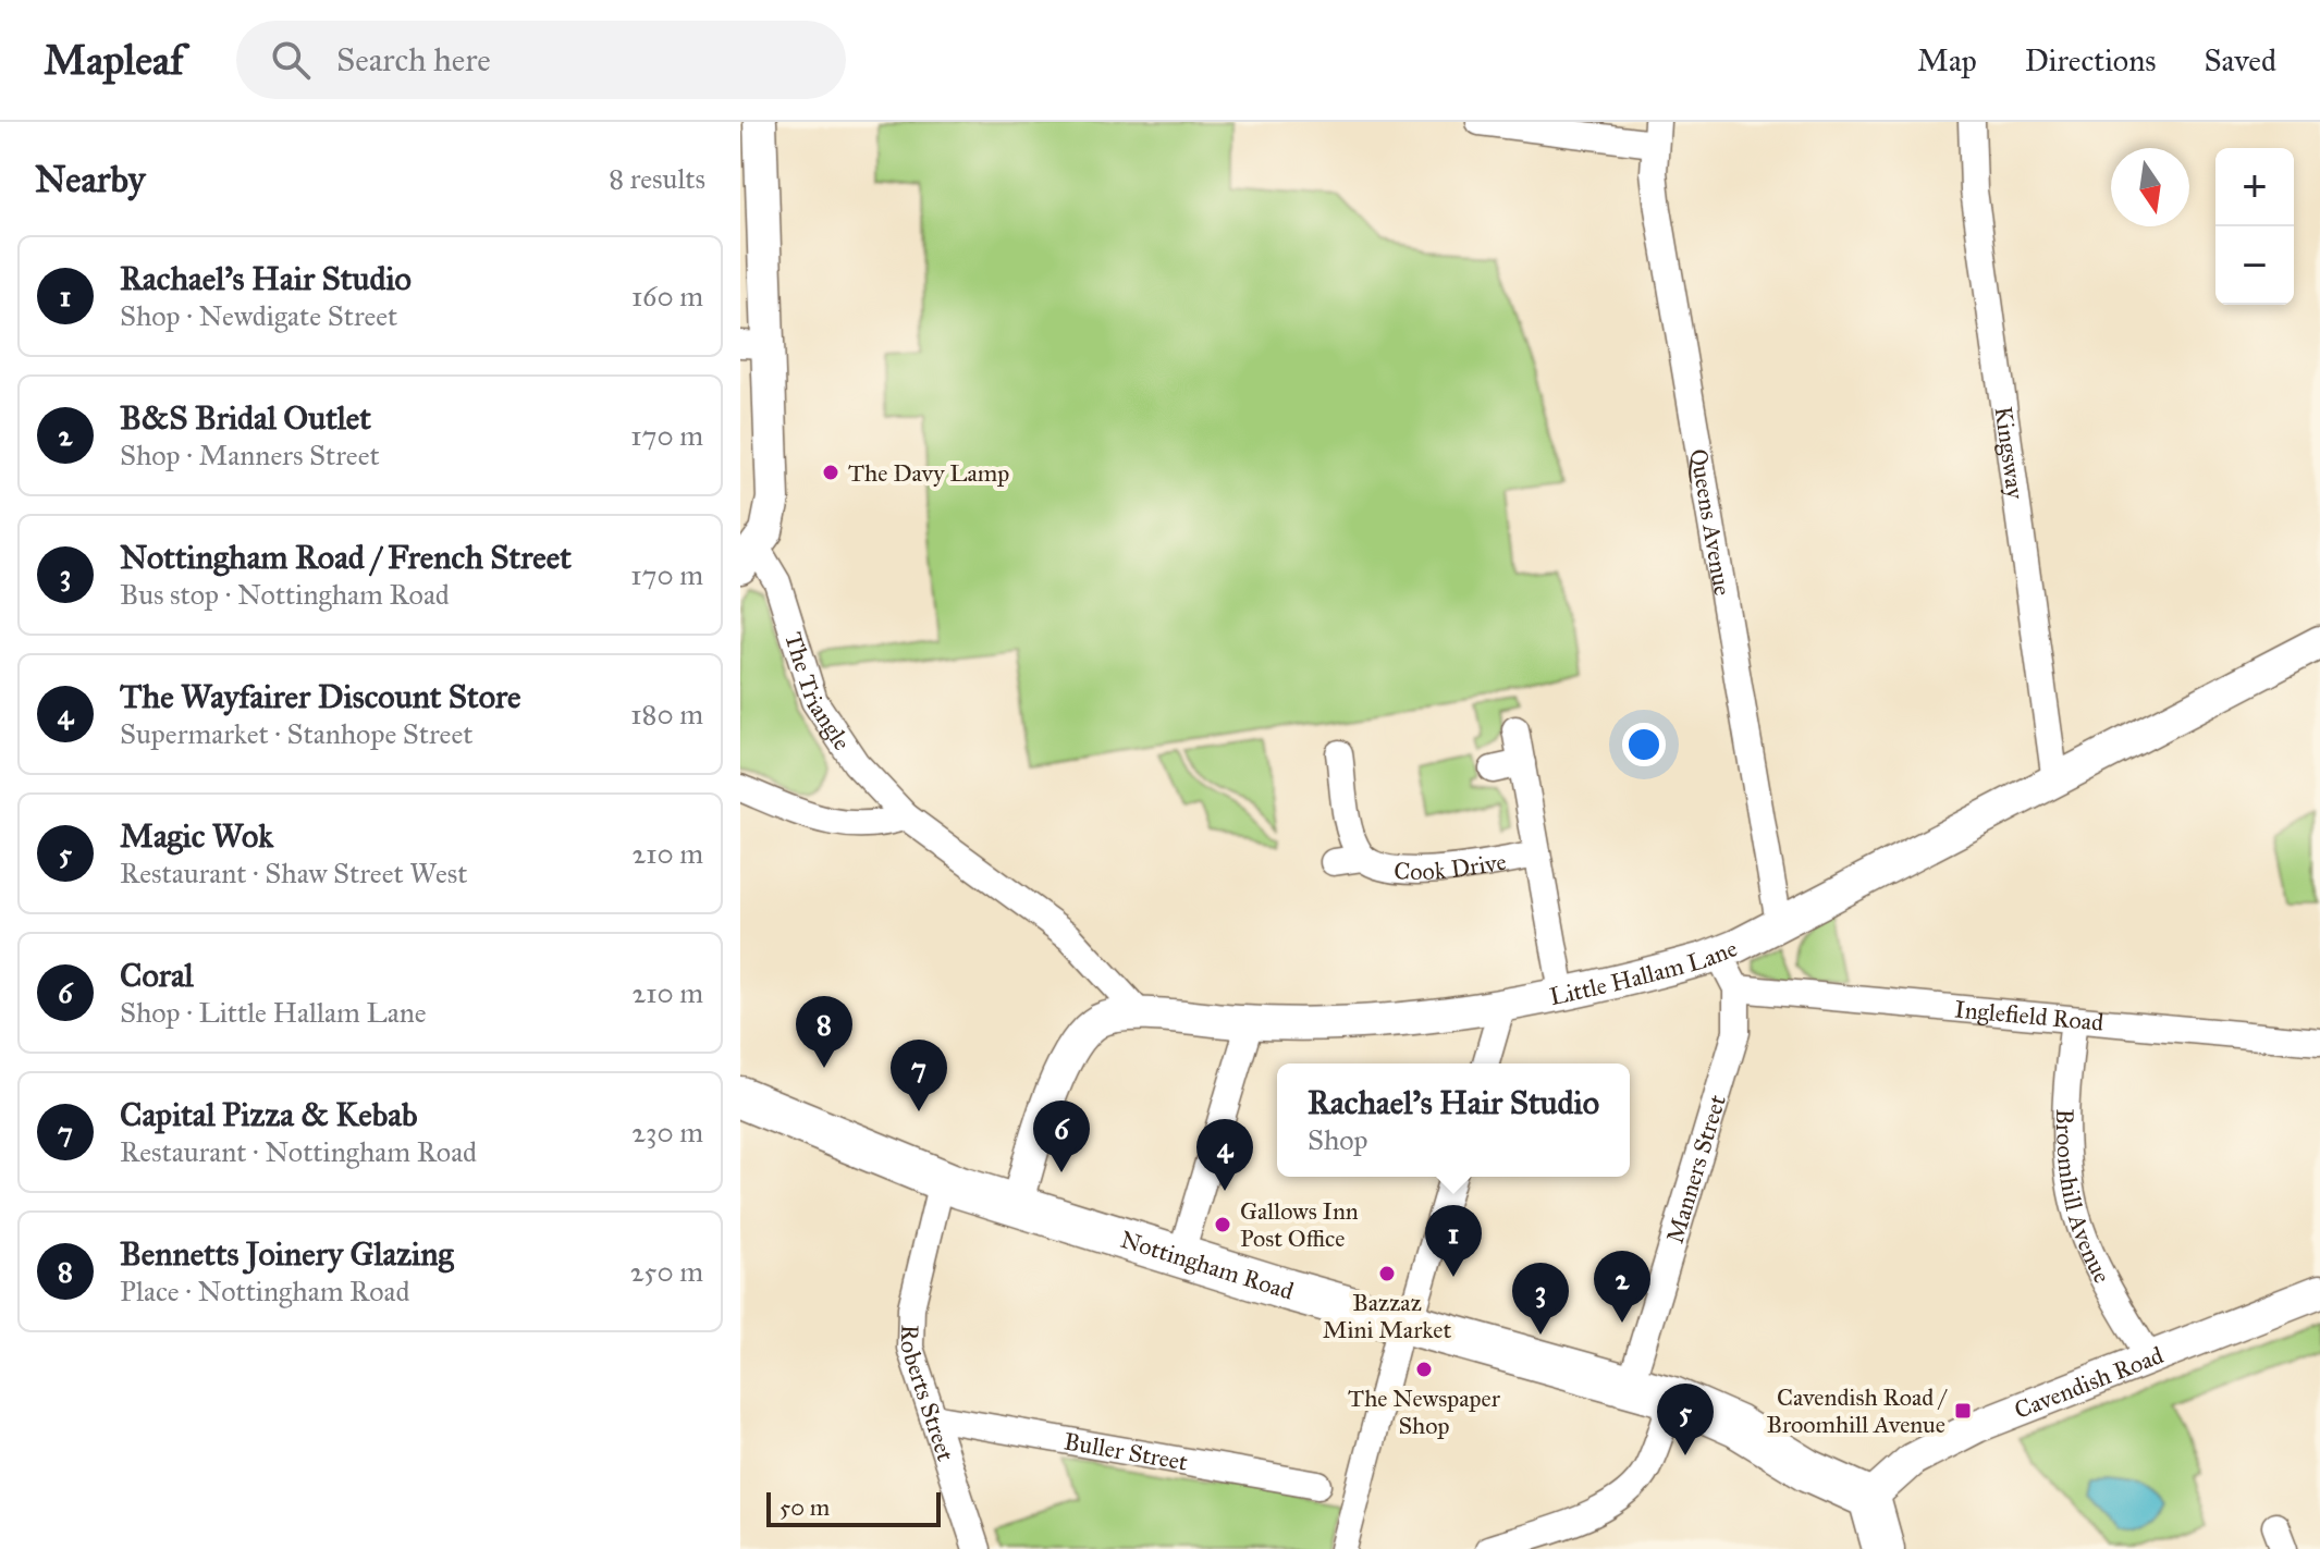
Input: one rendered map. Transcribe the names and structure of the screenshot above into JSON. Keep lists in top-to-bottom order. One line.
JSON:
{"streets":{"main road":["Nottingham Road"],"street":["Kingsway","Queens Avenue","The Triangle","Cook Drive","Little Hallam Lane","Inglefield Road","Manners Street","Broomhill Avenue","Cavendish Road","Roberts Street","Buller Street"]},"crossings":[["Kingsway","Little Hallam Lane"],["Queens Avenue","Little Hallam Lane"],["The Triangle","Little Hallam Lane"],["Cook Drive","Little Hallam Lane"],["Little Hallam Lane","Manners Street"],["Little Hallam Lane","Nottingham Road"],["Inglefield Road","Manners Street"],["Inglefield Road","Broomhill Avenue"],["Manners Street","Nottingham Road"],["Broomhill Avenue","Cavendish Road"],["Nottingham Road","Cavendish Road"],["Nottingham Road","Roberts Street"],["Roberts Street","Buller Street"]],"places":{"other":["The Davy Lamp","Gallows Inn Post Office","Bazzaz Mini Market","The Newspaper Shop"],"transit":["Cavendish Road / Broomhill Avenue"]},"scale_bar":"50 m","north":"bottom","page":{"header":"Mapleaf","search":"Search here","nav":["Map","Directions","Saved"],"heading":["Nearby","8 results"],"map_buttons":["+","−"],"list":[{"mark":"1","name":"Rachael's Hair Studio","note":"Shop · Newdigate Street","value":"160 m"},{"mark":"2","name":"B&S Bridal Outlet","note":"Shop · Manners Street","value":"170 m"},{"mark":"3","name":"Nottingham Road / French Street","note":"Bus stop · Nottingham Road","value":"170 m"},{"mark":"4","name":"The Wayfairer Discount Store","note":"Supermarket · Stanhope Street","value":"180 m"},{"mark":"5","name":"Magic Wok","note":"Restaurant · Shaw Street West","value":"210 m"},{"mark":"6","name":"Coral","note":"Shop · Little Hallam Lane","value":"210 m"},{"mark":"7","name":"Capital Pizza & Kebab","note":"Restaurant · Nottingham Road","value":"230 m"},{"mark":"8","name":"Bennetts Joinery Glazing","note":"Place · Nottingham Road","value":"250 m"}],"pins":["8","7","6","4","1","2","3","5"],"popup":["Rachael's Hair Studio","Shop"],"scale":"50 m"}}
